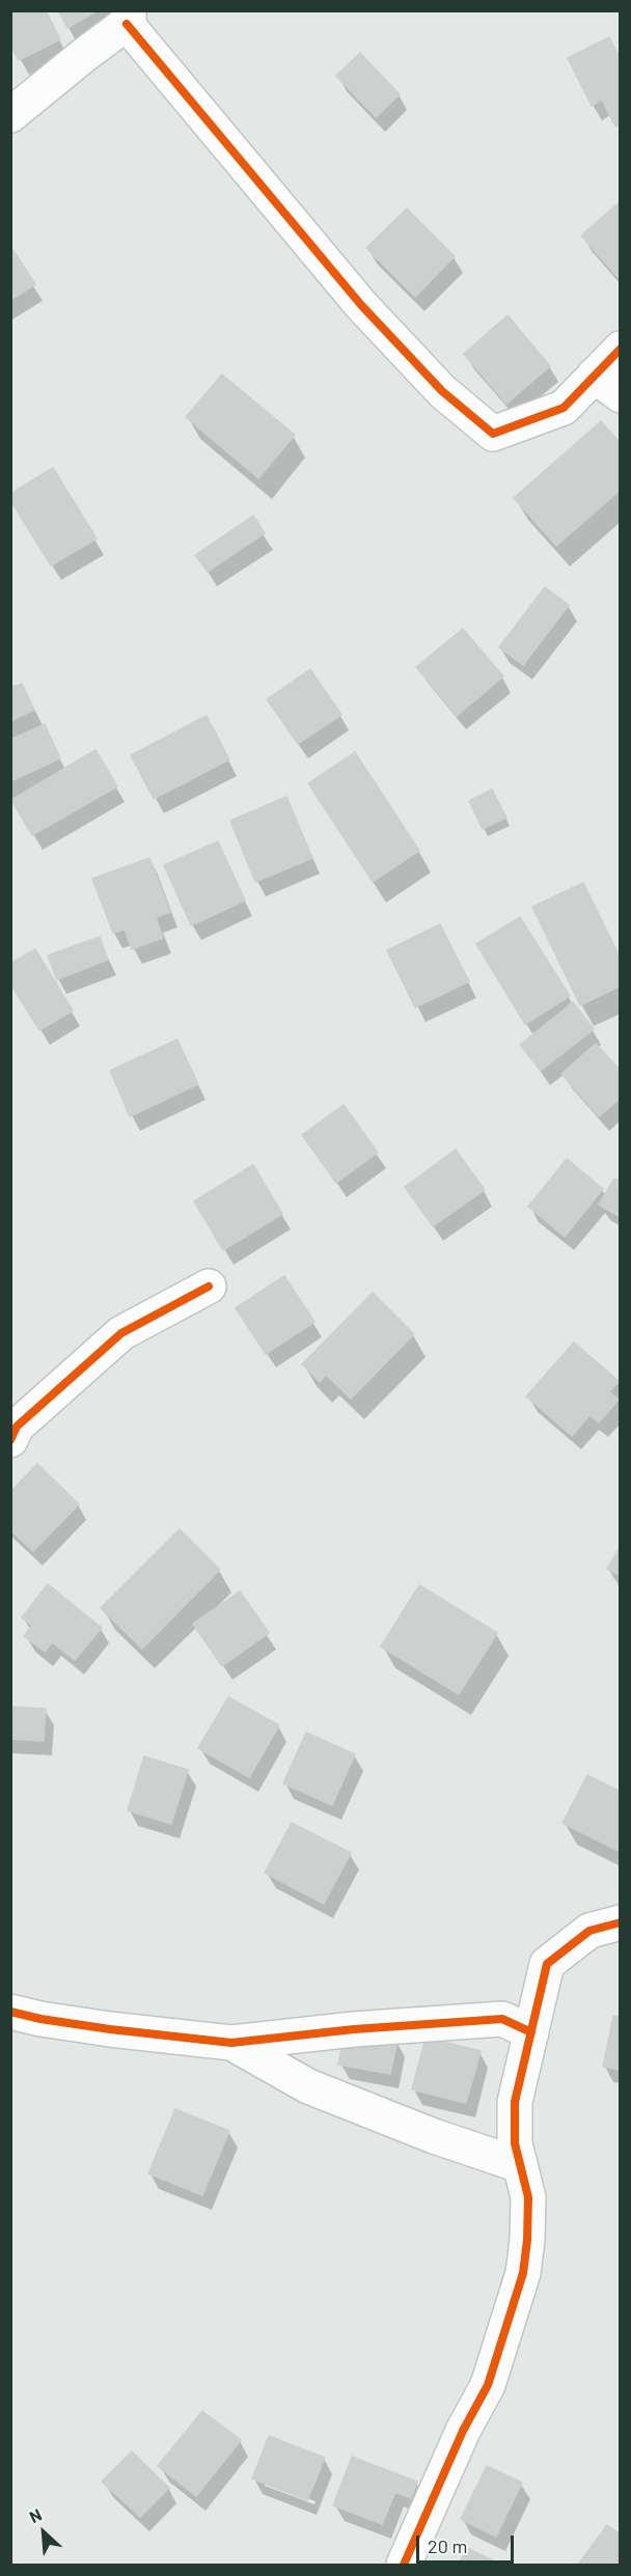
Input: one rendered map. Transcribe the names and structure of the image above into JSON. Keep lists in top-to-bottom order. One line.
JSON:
{"scale_bar":"20 m","north":"top left"}
